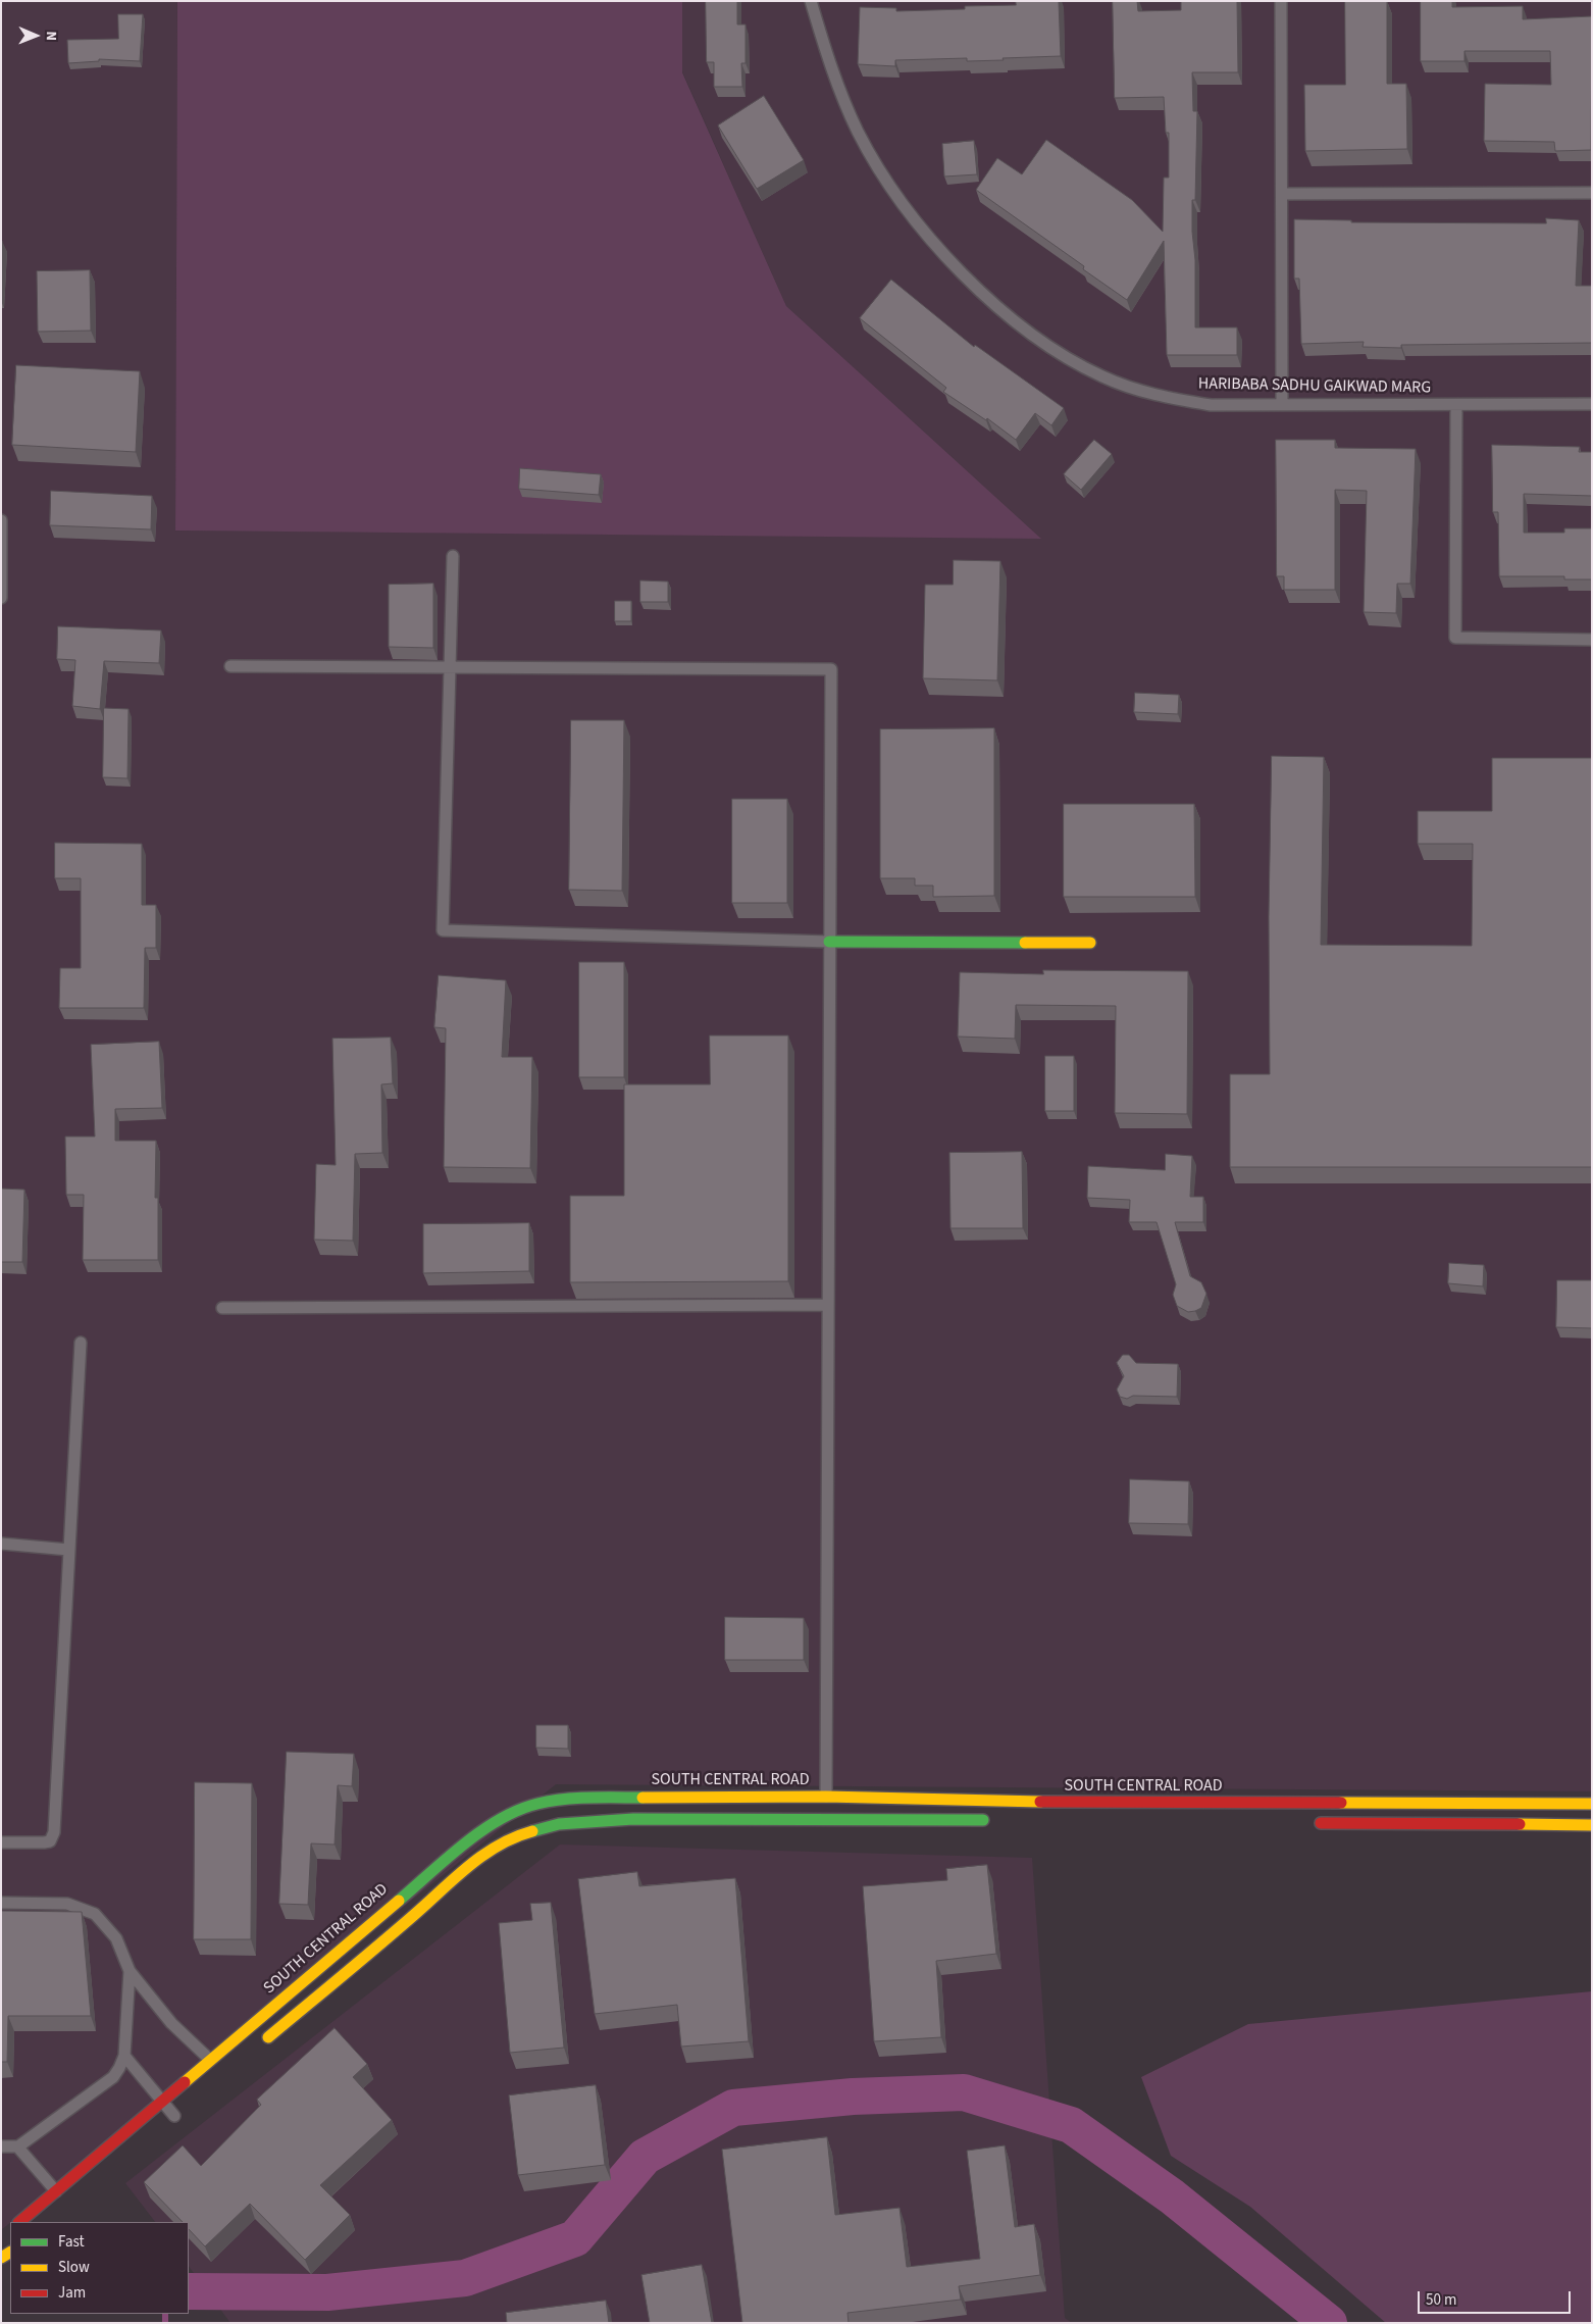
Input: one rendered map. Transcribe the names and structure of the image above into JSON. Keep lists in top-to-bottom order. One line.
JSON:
{"streets":{"street":["SOUTH CENTRAL ROAD"],"lane":["HARIBABA SADHU GAIKWAD MARG"]},"legend":["Fast","Slow","Jam"],"scale_bar":"50 m","north":"right"}
